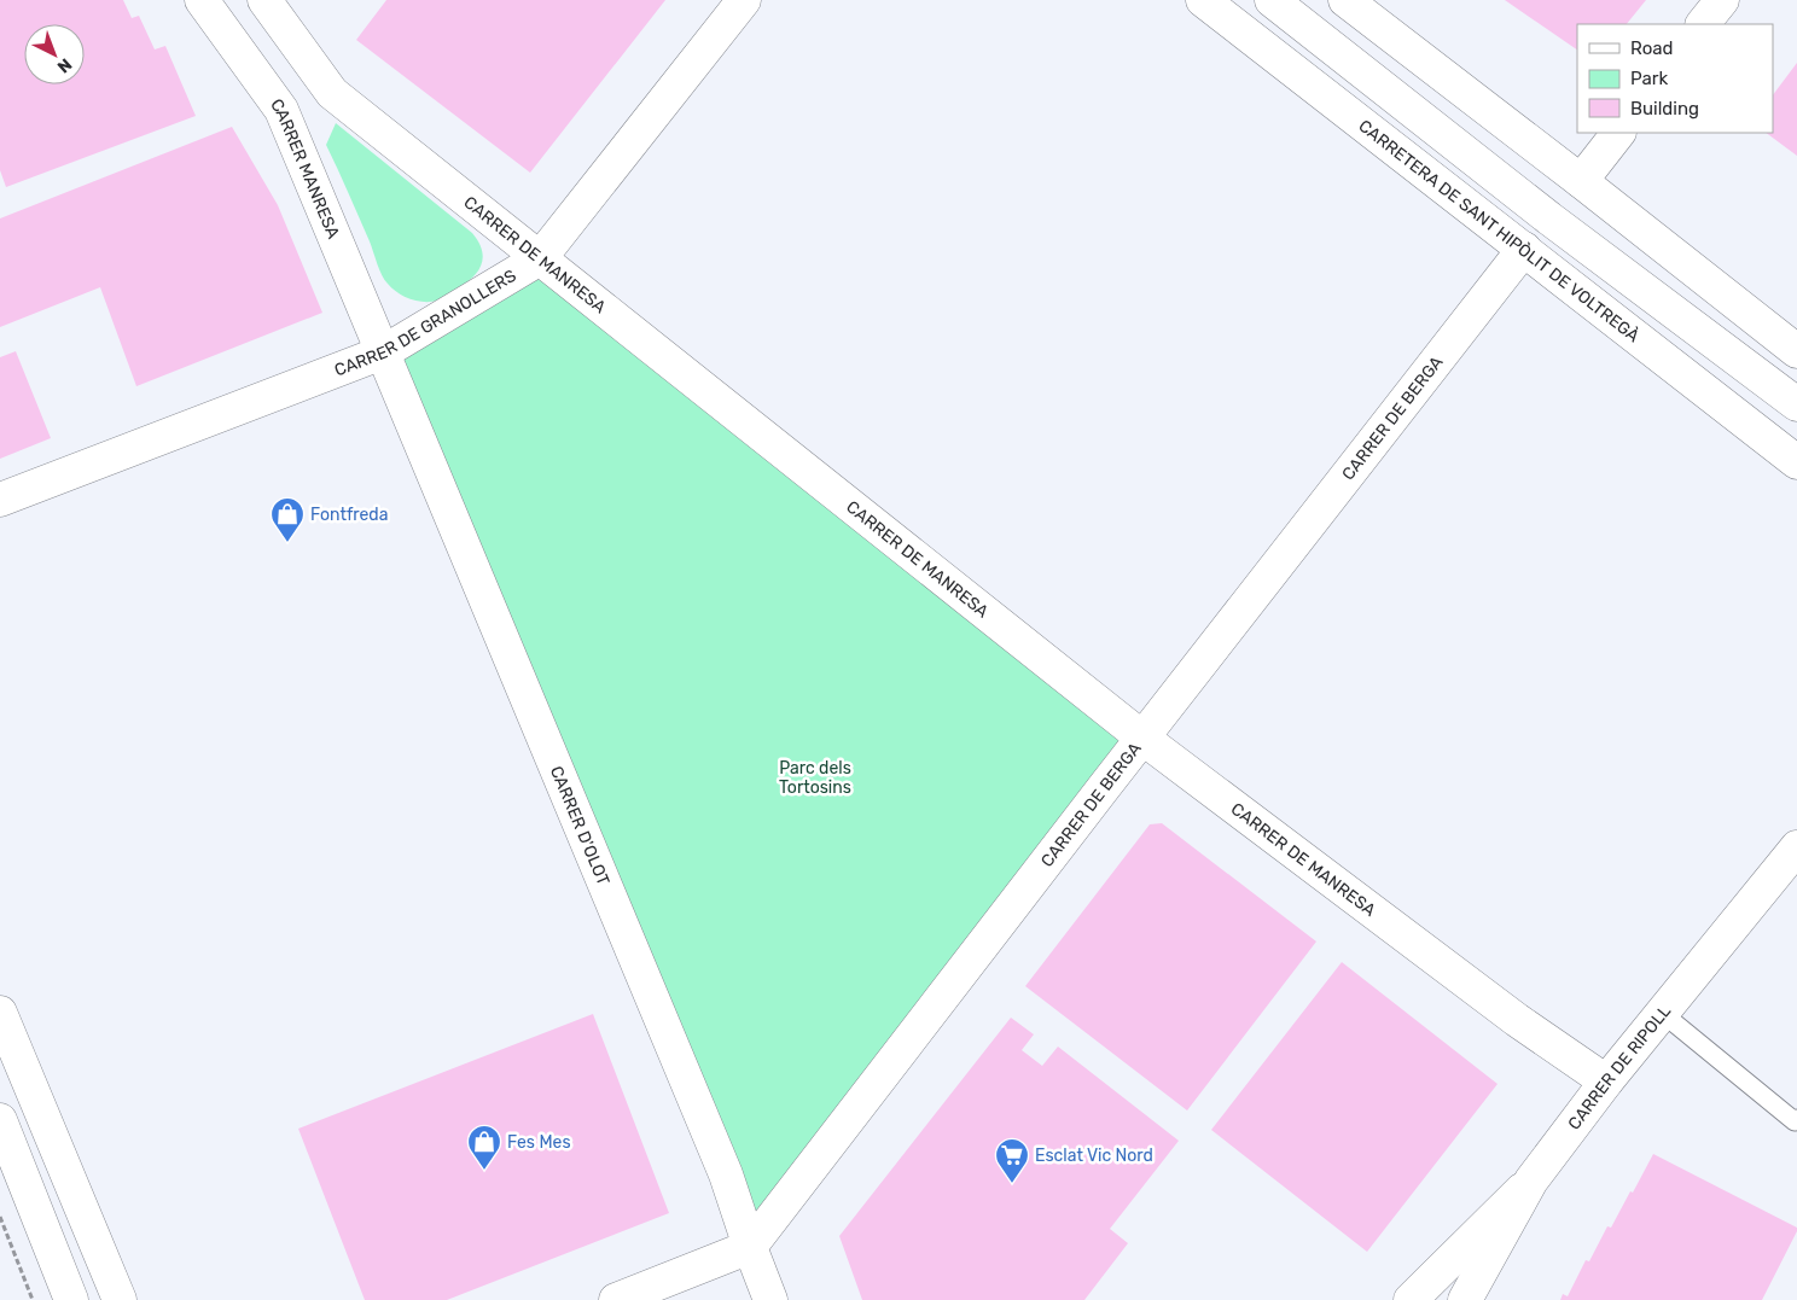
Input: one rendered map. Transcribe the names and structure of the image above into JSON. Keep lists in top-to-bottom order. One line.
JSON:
{"streets":{"street":["CARRER MANRESA","CARRETERA DE SANT HIPÒLIT DE VOLTREGÀ","CARRER DE MANRESA","CARRER DE GRANOLLERS","CARRER DE BERGA","CARRER D'OLOT","CARRER DE RIPOLL"]},"crossings":[["CARRER MANRESA","CARRER DE GRANOLLERS"],["CARRER MANRESA","CARRER D'OLOT"],["CARRETERA DE SANT HIPÒLIT DE VOLTREGÀ","CARRER DE BERGA"],["CARRER DE MANRESA","CARRER DE GRANOLLERS"],["CARRER DE MANRESA","CARRER DE BERGA"],["CARRER DE MANRESA","CARRER DE RIPOLL"],["CARRER DE GRANOLLERS","CARRER D'OLOT"],["CARRER DE BERGA","CARRER D'OLOT"]],"parks":["Parc dels Tortosins"],"places":{"shop":["Fontfreda","Fes Mes"],"supermarket":["Esclat Vic Nord"]},"legend":["Road","Park","Building"],"north":"bottom right"}
